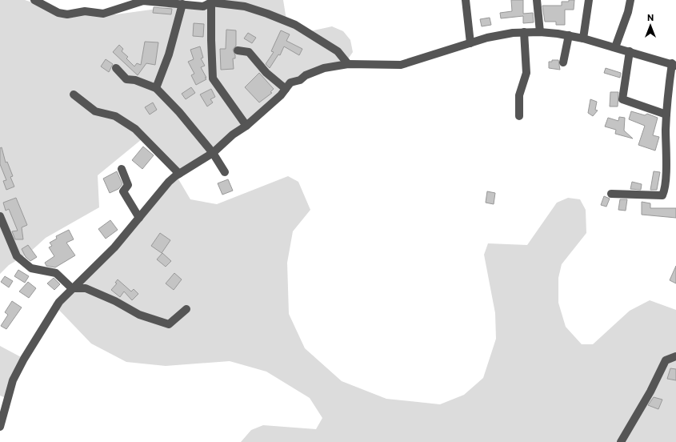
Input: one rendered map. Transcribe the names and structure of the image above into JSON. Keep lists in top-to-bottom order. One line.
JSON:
{"north":"top"}
